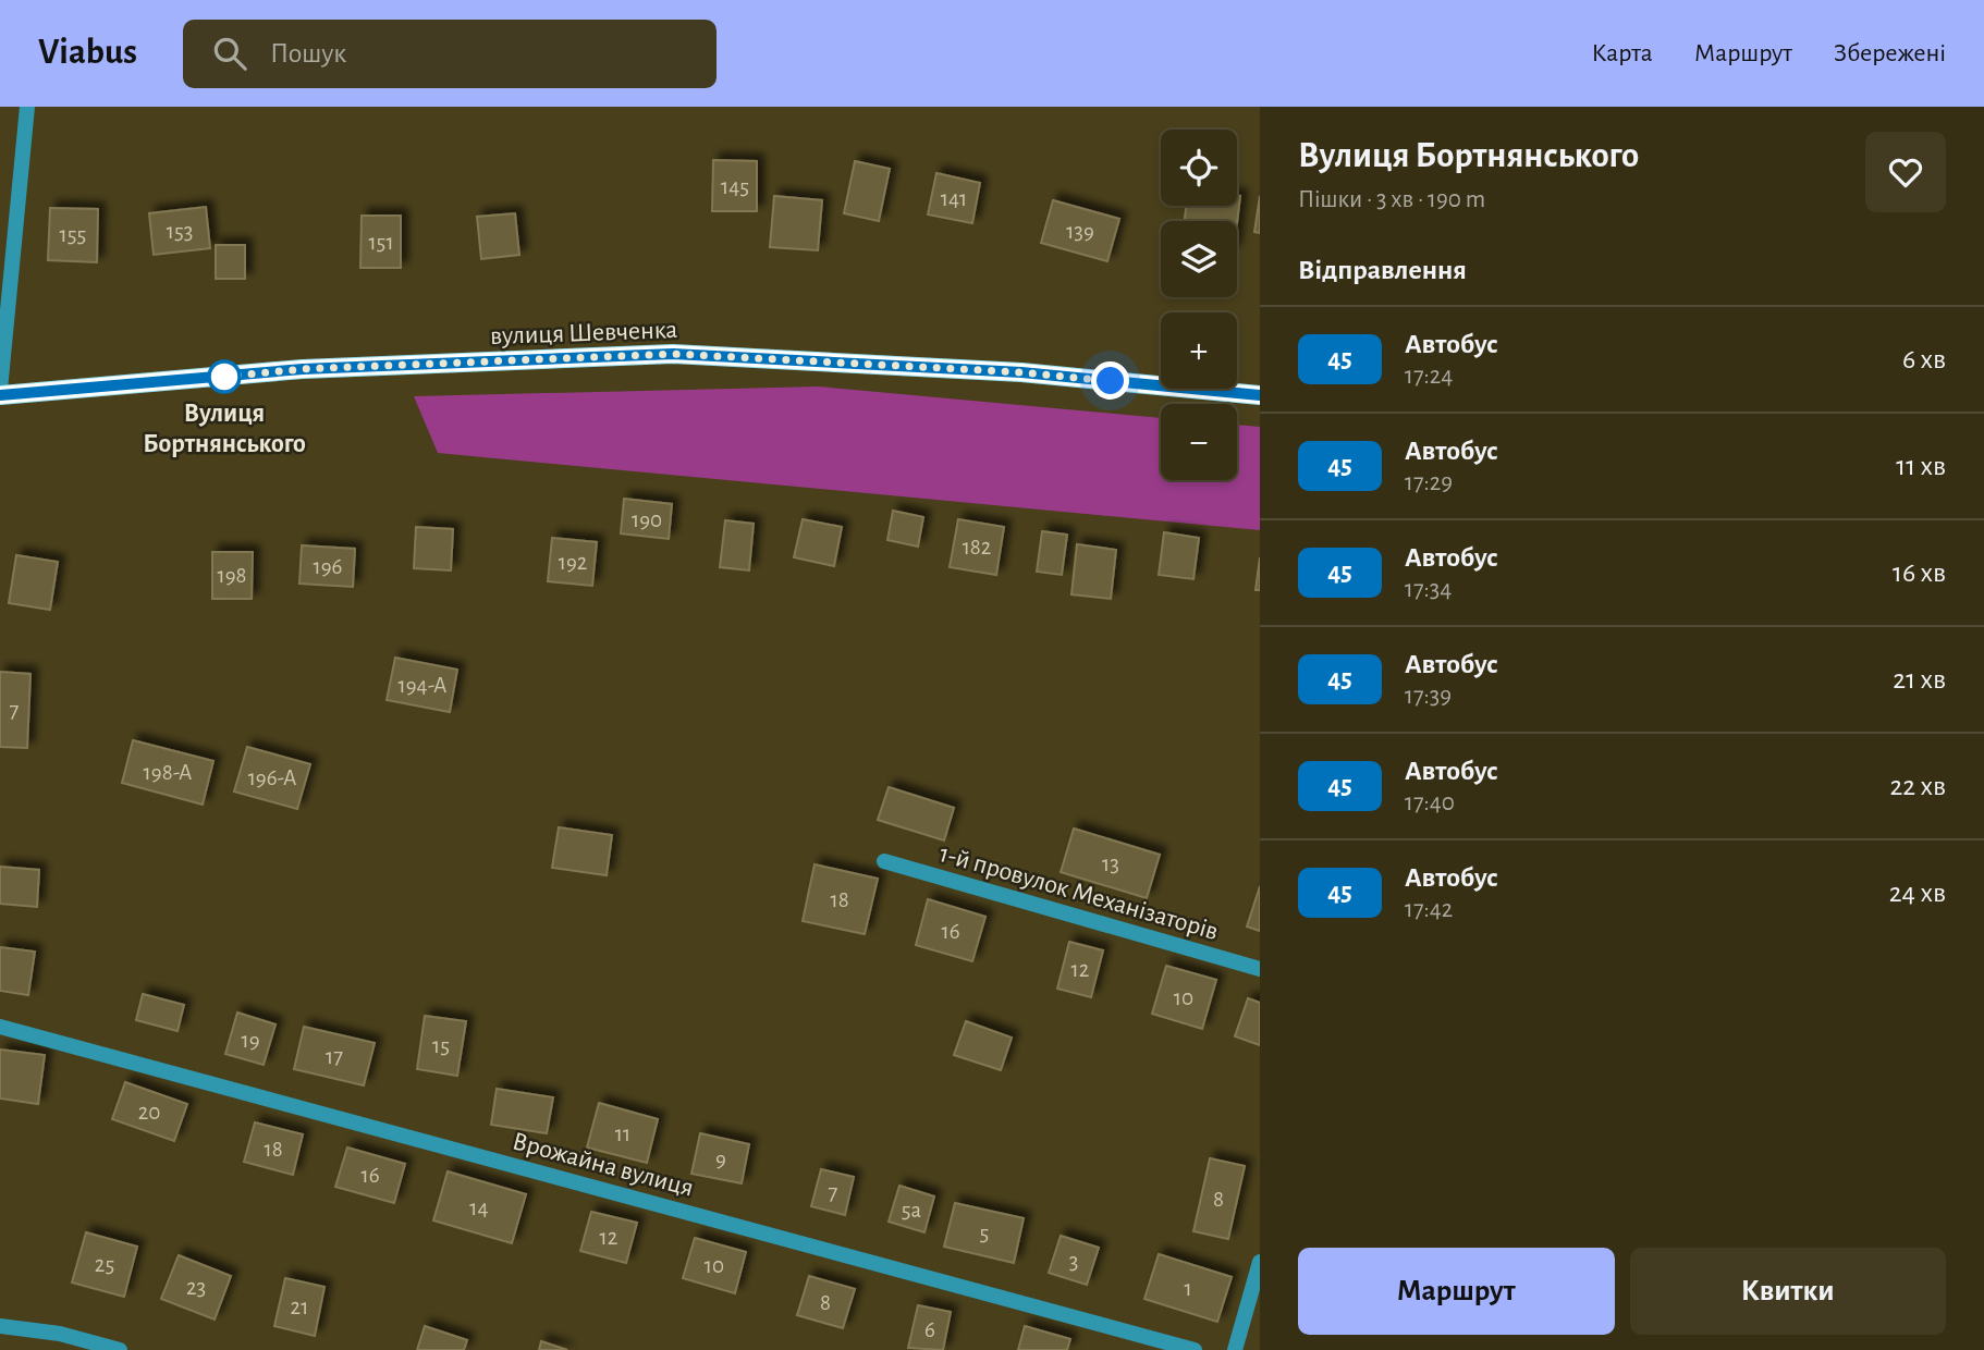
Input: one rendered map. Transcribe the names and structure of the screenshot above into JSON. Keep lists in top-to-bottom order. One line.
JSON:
{"streets":{"main road":["вулиця Шевченка"],"street":["1-й провулок Механізаторів","Врожайна вулиця"]},"places":["Вулиця Бортнянського"],"lines":["bus line 45"],"house_numbers":["145","141","153","139","155","151","190","182","192","196","198","194-А","7","198-А","196-А","13","18","16","12","10","19","15","17","20","11","18","9","16","7","8","14","5а","5","12","3","25","10","23","1","8","21","6"],"page":{"header":"Viabus","search":"Пошук","nav":["Карта","Маршрут","Збережені"],"heading":[["Вулиця Бортнянського","Пішки · 3 хв · 190 m"],"Відправлення"],"map_buttons":["+","−"],"list":[{"mark":"45","name":"Автобус","note":"17:24","value":"6 хв"},{"mark":"45","name":"Автобус","note":"17:29","value":"11 хв"},{"mark":"45","name":"Автобус","note":"17:34","value":"16 хв"},{"mark":"45","name":"Автобус","note":"17:39","value":"21 хв"},{"mark":"45","name":"Автобус","note":"17:40","value":"22 хв"},{"mark":"45","name":"Автобус","note":"17:42","value":"24 хв"}],"buttons":["Маршрут","Квитки"]}}
